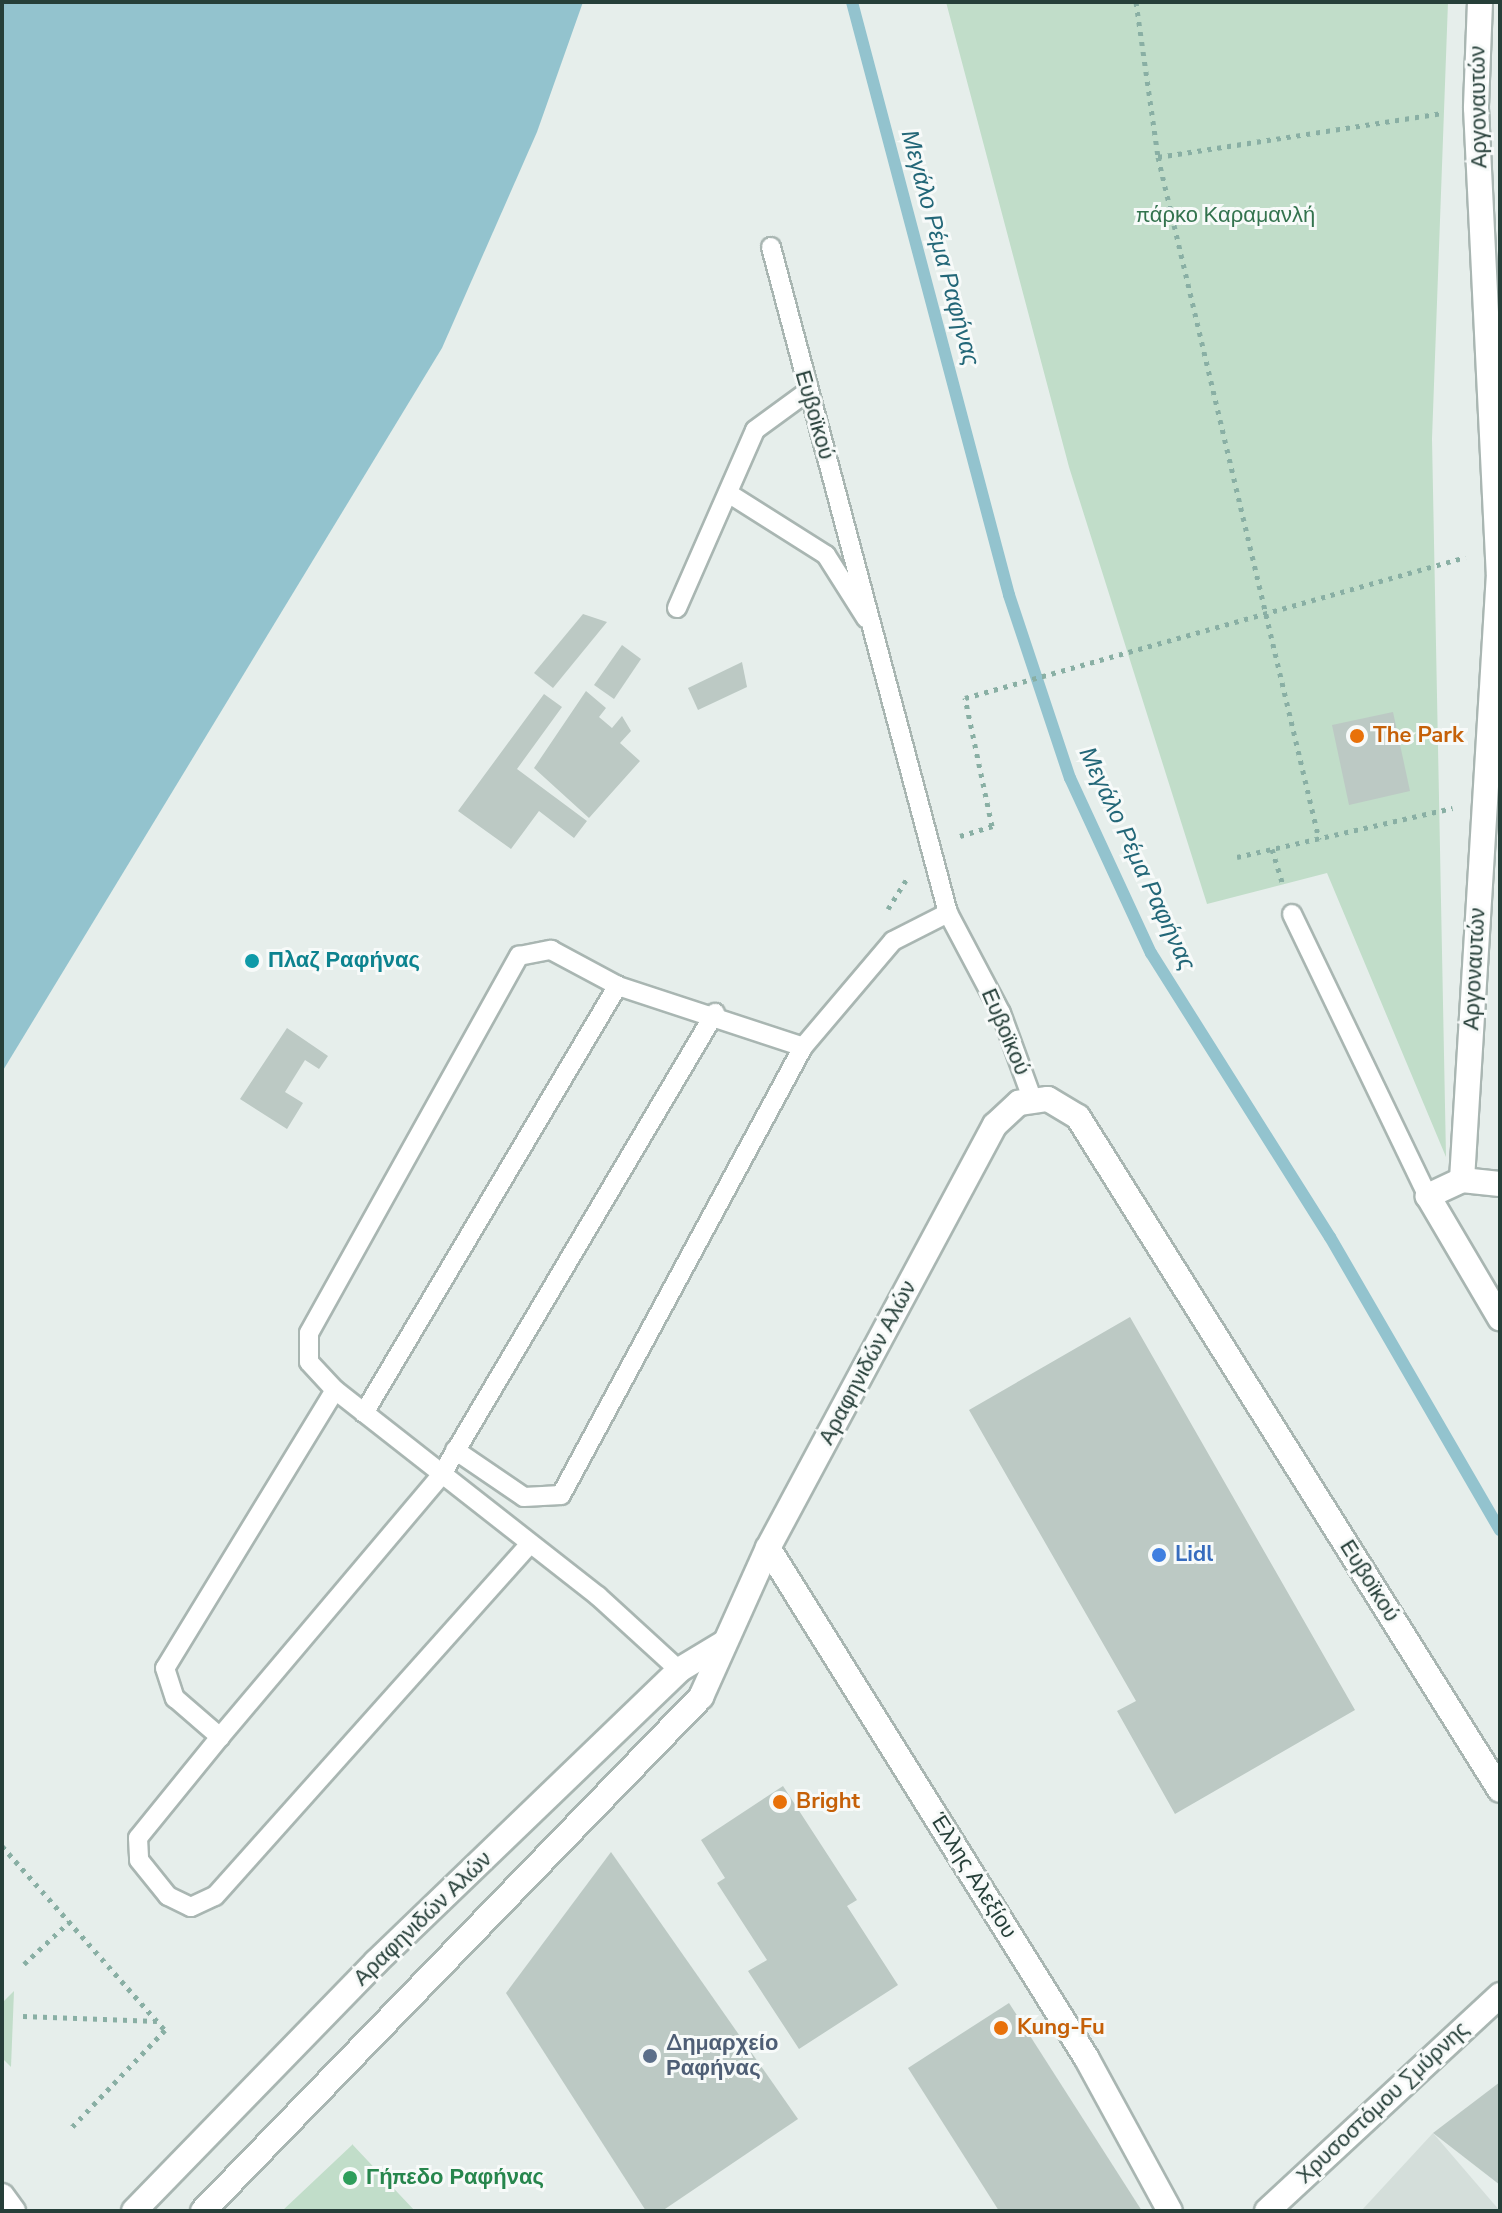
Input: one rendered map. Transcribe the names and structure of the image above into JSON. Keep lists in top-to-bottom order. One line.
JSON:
{"streets":{"street":["Αργοναυτών","Ευβοϊκού","Αραφηνιδών Αλών","Έλλης Αλεξίου","Χρυσοστόμου Σμύρνης"]},"crossings":[["Ευβοϊκού","Αραφηνιδών Αλών"],["Αραφηνιδών Αλών","Έλλης Αλεξίου"]],"water":["Μεγάλο Ρέμα Ραφήνας"],"parks":["πάρκο Καραμανλή"],"places":["The Park","Πλαζ Ραφήνας","Lidl","Bright","Kung-Fu","Δημαρχείο Ραφήνας","Γήπεδο Ραφήνας"]}
